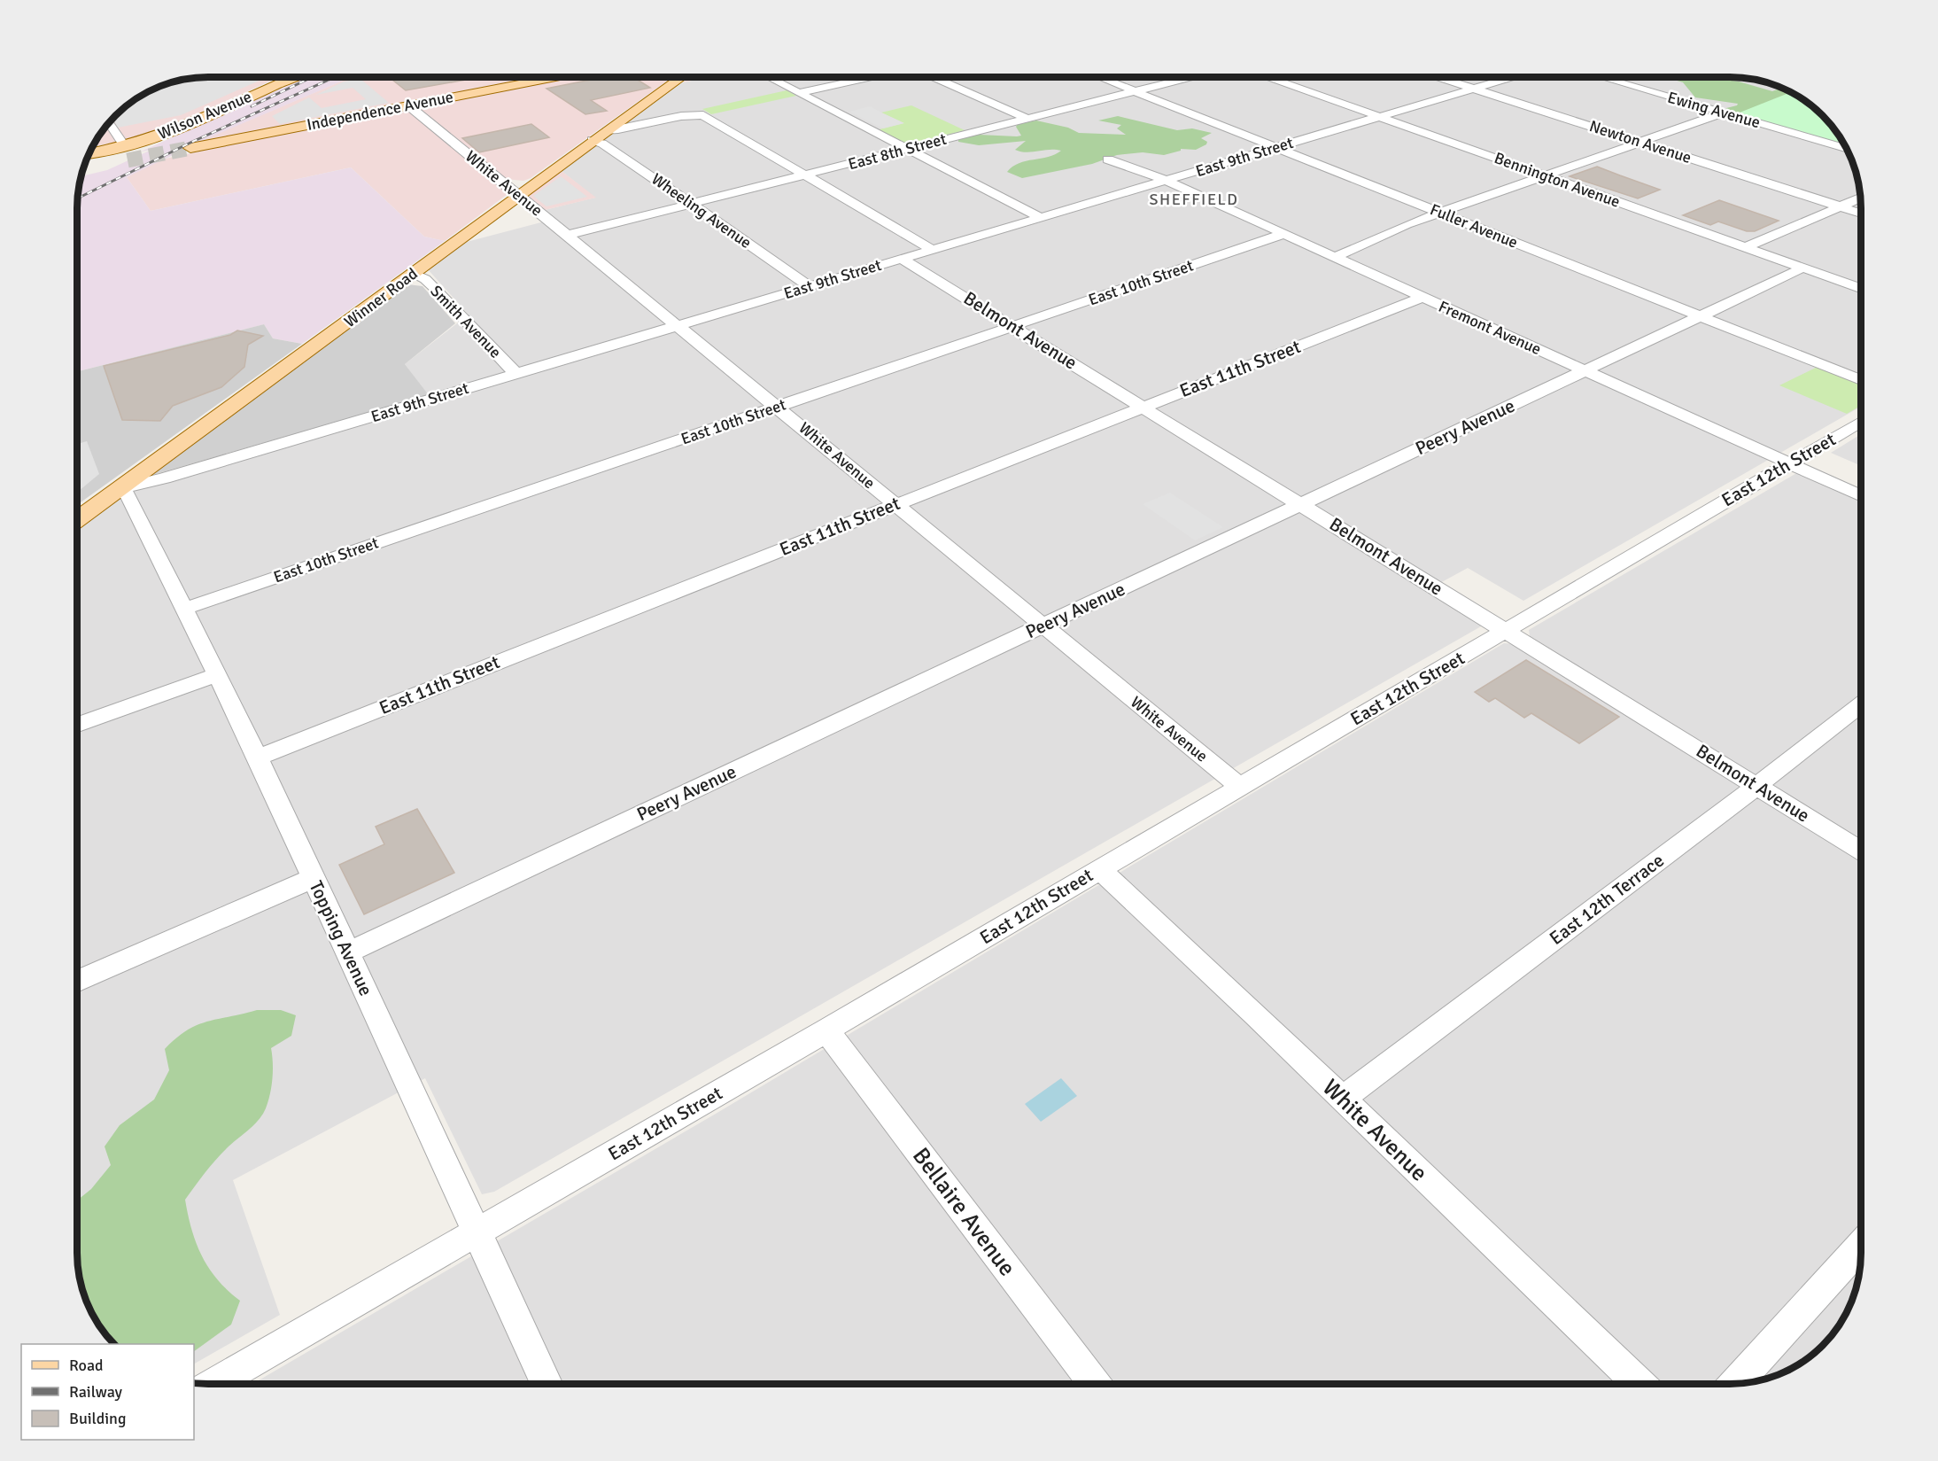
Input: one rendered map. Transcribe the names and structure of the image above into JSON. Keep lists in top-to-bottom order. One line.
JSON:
{"streets":{"main road":["Independence Avenue","Wilson Avenue","Winner Road"],"street":["Ewing Avenue","Newton Avenue","East 8th Street","East 9th Street","Bennington Avenue","White Avenue","Wheeling Avenue","Fuller Avenue","East 10th Street","Smith Avenue","Fremont Avenue","Belmont Avenue","East 11th Street","Peery Avenue","East 12th Street","East 12th Terrace","Topping Avenue","Bellaire Avenue"]},"crossings":[["Independence Avenue","White Avenue"],["Newton Avenue","East 9th Street"],["East 8th Street","White Avenue"],["East 8th Street","Wheeling Avenue"],["East 8th Street","Fuller Avenue"],["East 9th Street","Bennington Avenue"],["East 9th Street","White Avenue"],["East 9th Street","Wheeling Avenue"],["East 9th Street","Fuller Avenue"],["East 9th Street","Winner Road"],["East 9th Street","Smith Avenue"],["East 9th Street","Fremont Avenue"],["East 9th Street","Belmont Avenue"],["East 9th Street","Topping Avenue"],["Bennington Avenue","Peery Avenue"],["White Avenue","East 10th Street"],["White Avenue","Winner Road"],["White Avenue","East 11th Street"],["White Avenue","Peery Avenue"],["White Avenue","East 12th Street"],["White Avenue","East 12th Terrace"],["Wheeling Avenue","Winner Road"],["Fuller Avenue","Peery Avenue"],["East 10th Street","Fremont Avenue"],["East 10th Street","Belmont Avenue"],["East 10th Street","Topping Avenue"],["Winner Road","Smith Avenue"],["Winner Road","Topping Avenue"],["Fremont Avenue","East 11th Street"],["Fremont Avenue","Peery Avenue"],["Fremont Avenue","East 12th Street"],["Belmont Avenue","East 11th Street"],["Belmont Avenue","Peery Avenue"],["Belmont Avenue","East 12th Street"],["Belmont Avenue","East 12th Terrace"],["East 11th Street","Topping Avenue"],["Peery Avenue","Topping Avenue"],["East 12th Street","Topping Avenue"],["East 12th Street","Bellaire Avenue"]],"districts":["SHEFFIELD"],"legend":["Road","Railway","Building"]}
